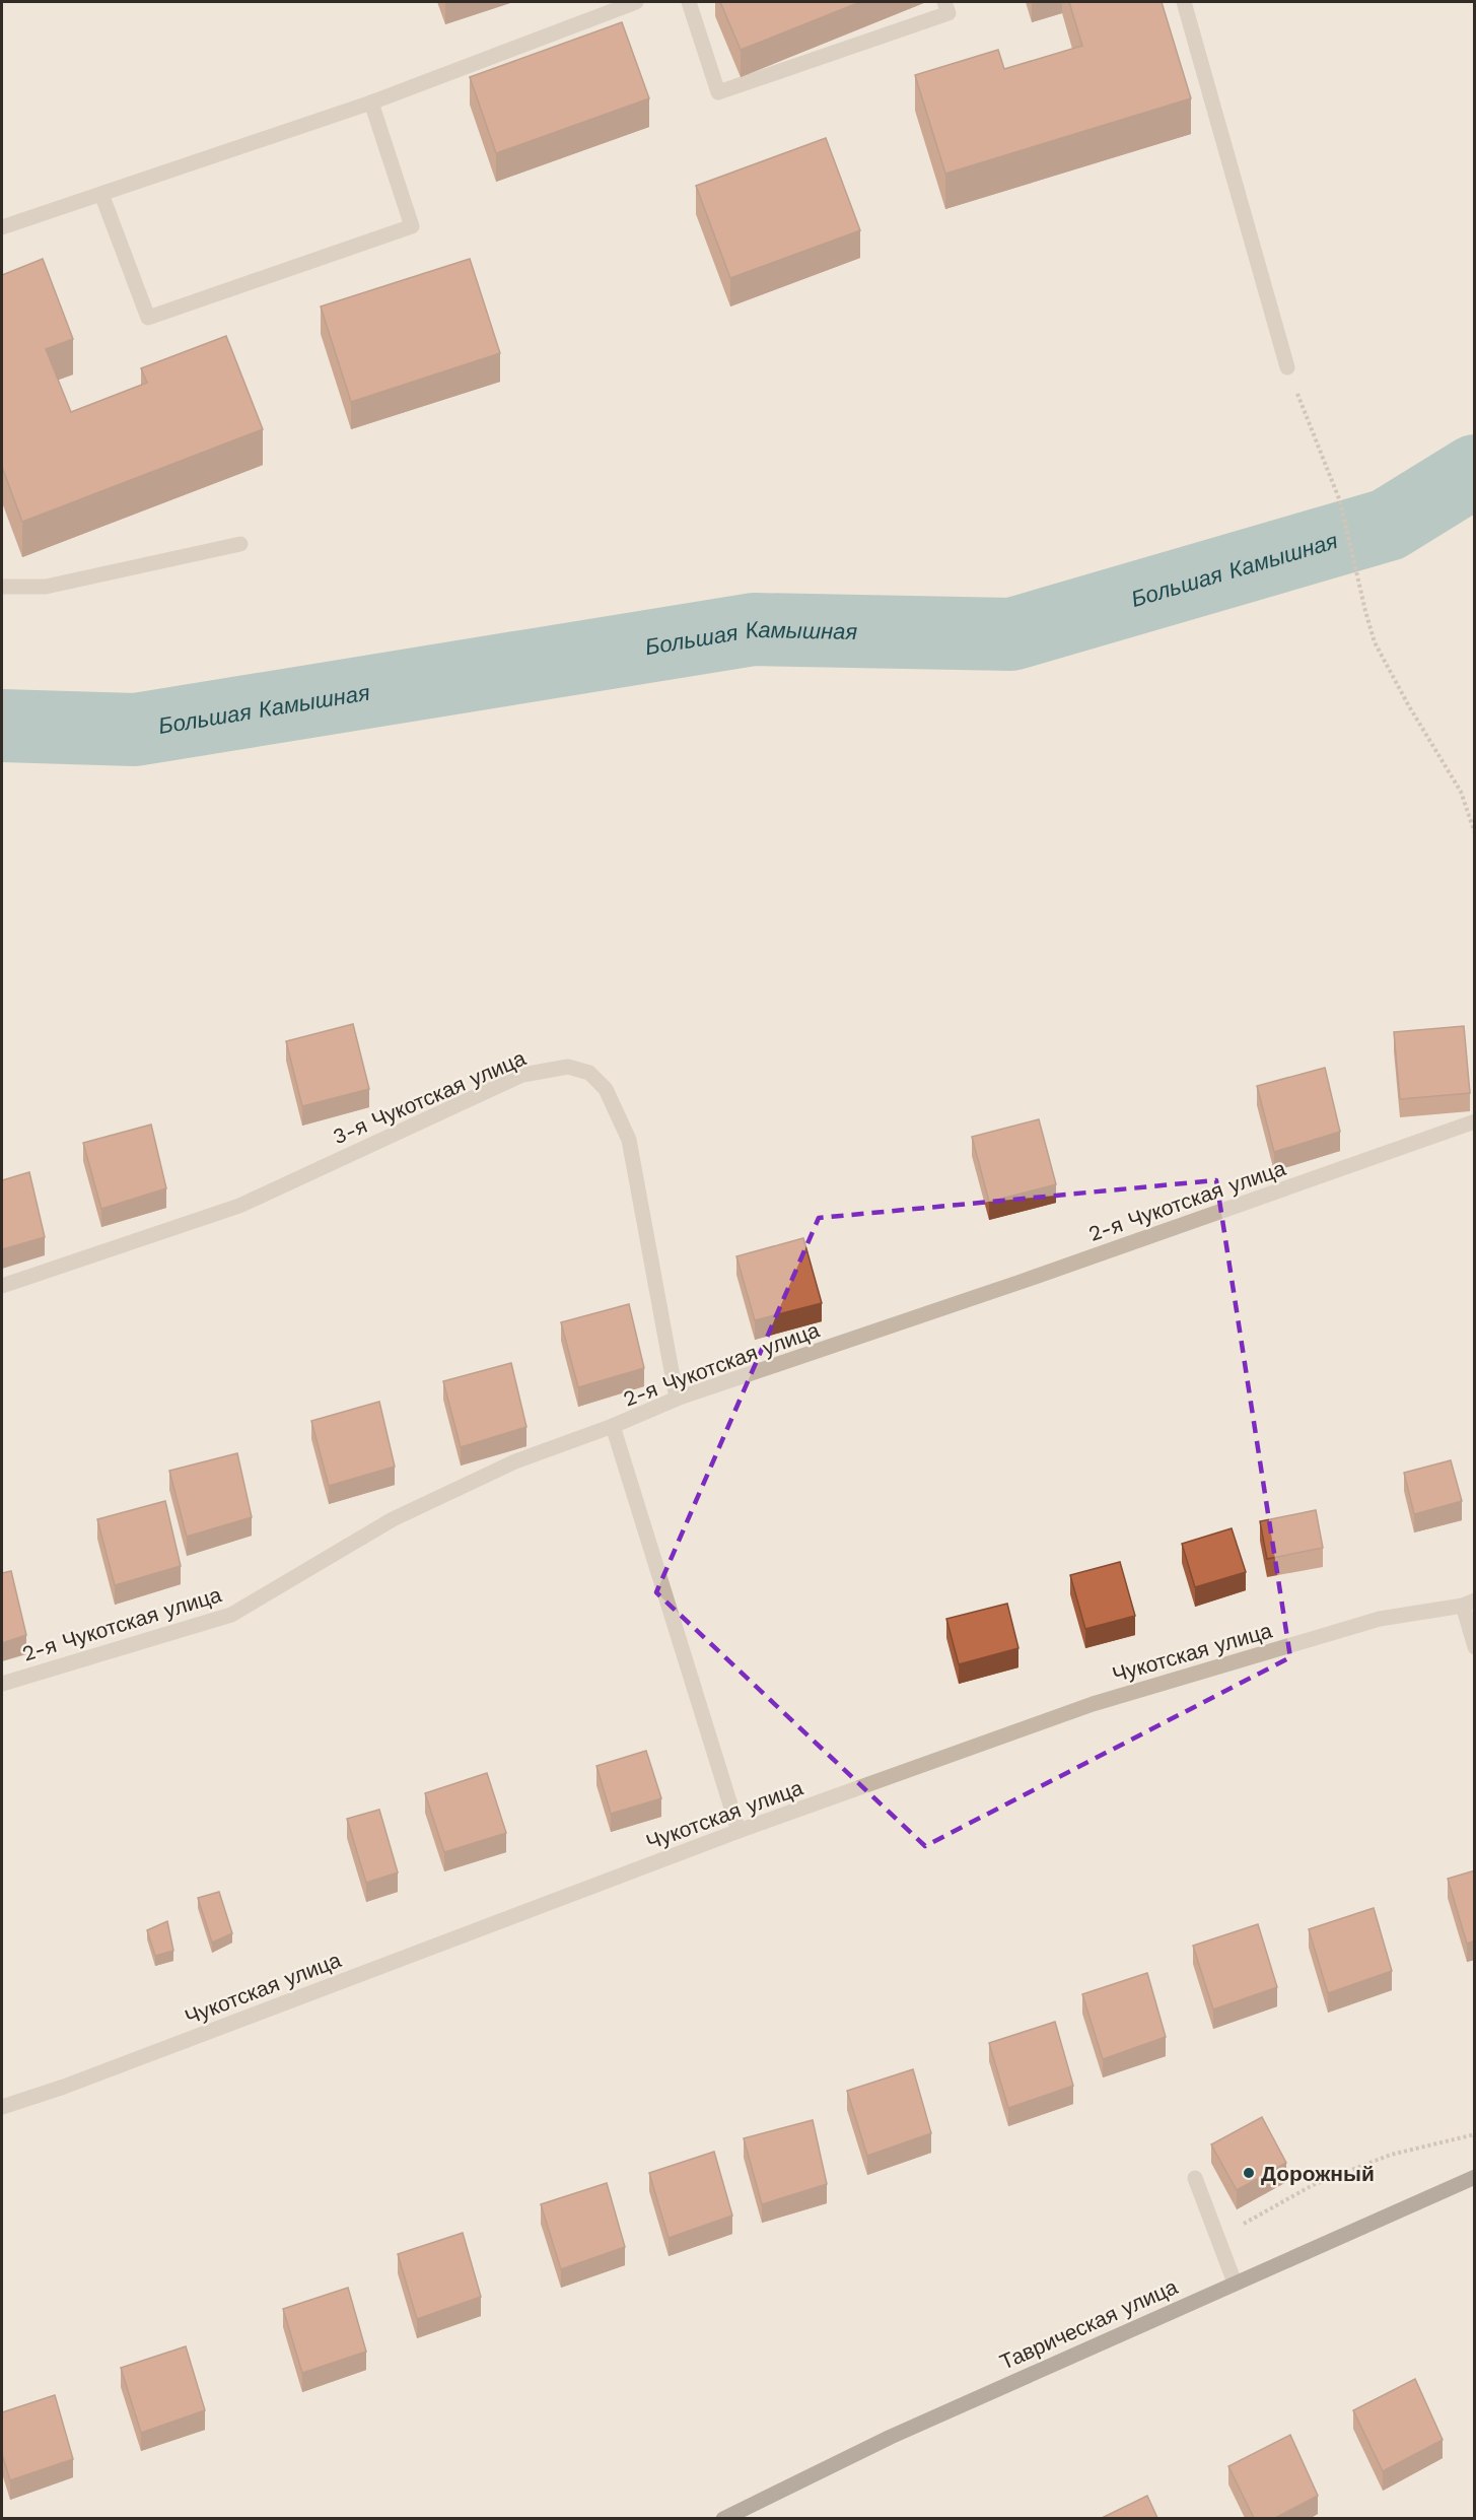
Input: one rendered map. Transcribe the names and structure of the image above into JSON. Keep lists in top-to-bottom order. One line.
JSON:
{"streets":{"main road":["Таврическая улица"],"street":["3-я Чукотская улица","2-я Чукотская улица","Чукотская улица"]},"crossings":[["3-я Чукотская улица","2-я Чукотская улица"]],"water":["Большая Камышная"],"places":["Дорожный"]}
